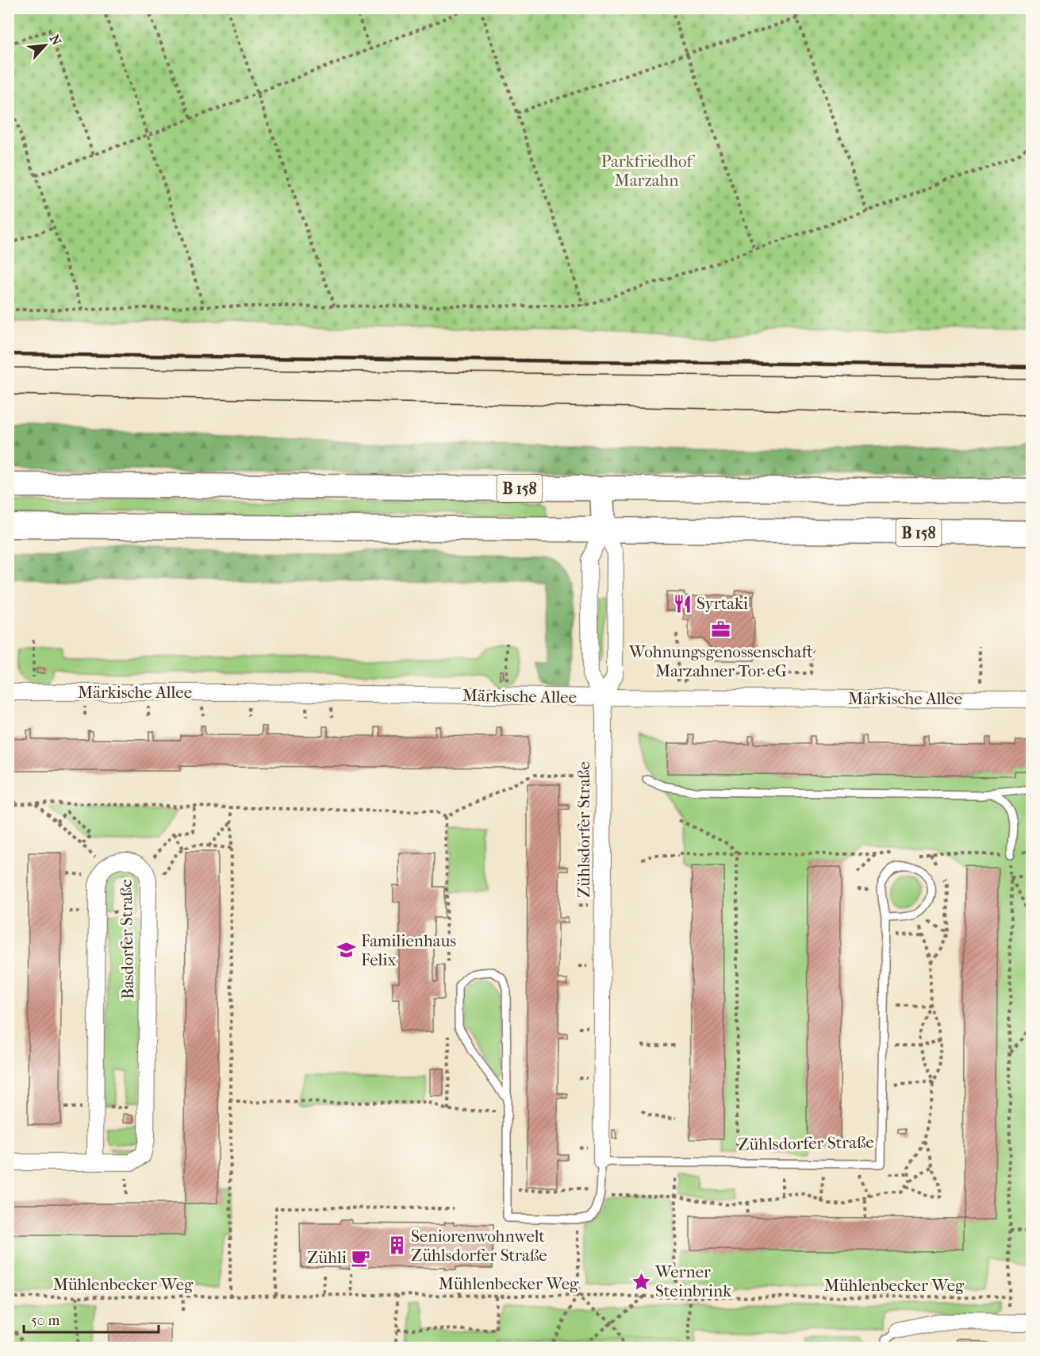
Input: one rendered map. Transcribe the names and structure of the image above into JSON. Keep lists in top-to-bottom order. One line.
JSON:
{"streets":{"main road":["B 158"],"street":["Märkische Allee","Zühlsdorfer Straße","Basdorfer Straße"],"path":["Mühlenbecker Weg"]},"crossings":[["B 158","Zühlsdorfer Straße"],["Märkische Allee","Zühlsdorfer Straße"]],"parks":["Parkfriedhof Marzahn"],"places":{"restaurant":["Syrtaki"],"office":["Wohnungsgenossenschaft Marzahner Tor eG"],"school or university":["Familienhaus Felix"],"building":["Seniorenwohnwelt Zühlsdorfer Straße"],"cafe":["Zühli"],"place":["Werner Steinbrink"]},"scale_bar":"50 m","north":"top right"}
